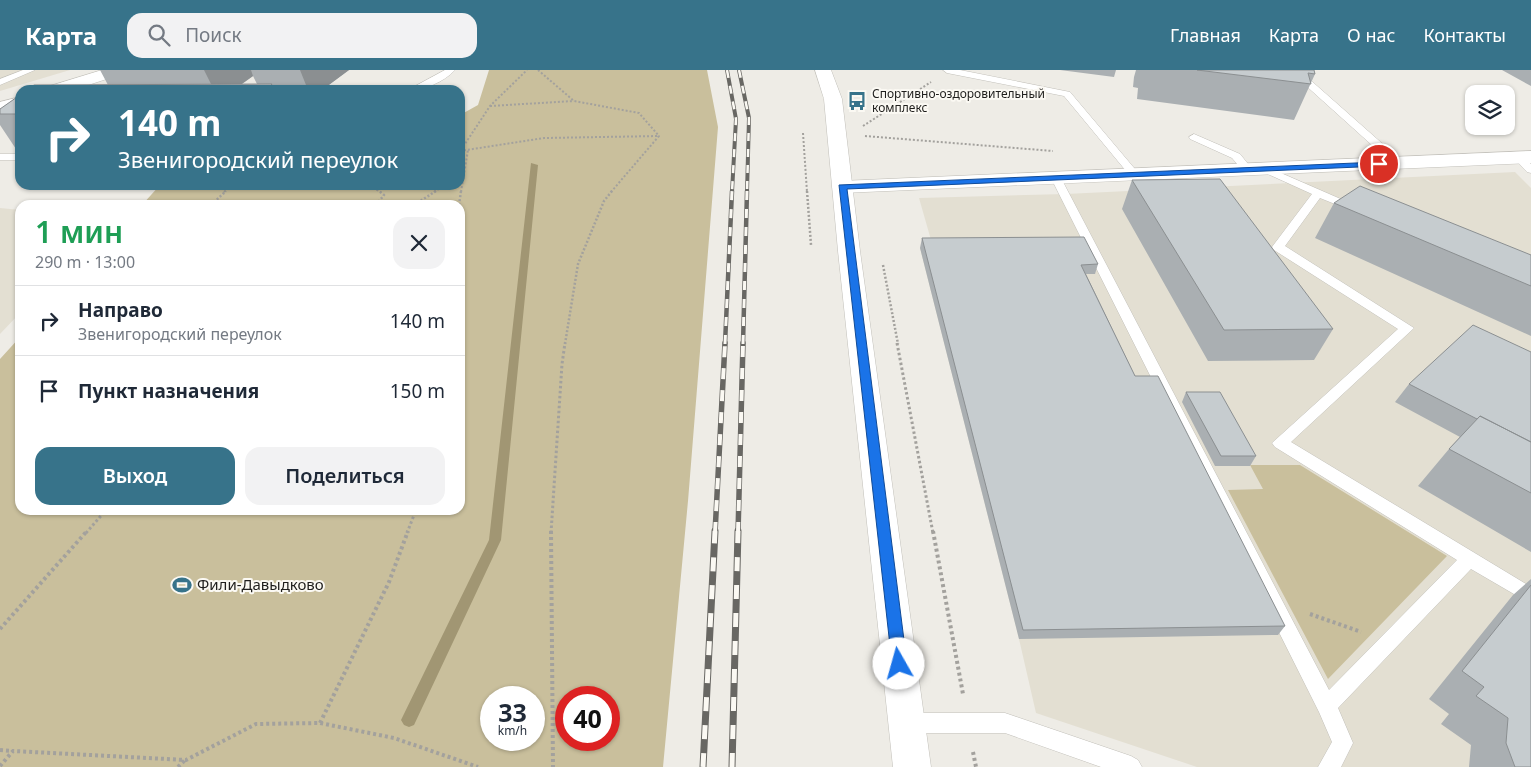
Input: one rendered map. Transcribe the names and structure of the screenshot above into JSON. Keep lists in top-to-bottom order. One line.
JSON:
{"places":{"bus stop":["Спортивно-оздоровительный комплекс"],"sports":["Фили-Давыдково"]},"page":{"header":"Карта","search":"Поиск","nav":["Главная","Карта","О нас","Контакты"],"turn":["140 m","Звенигородский переулок"],"heading":["1 мин","290 m · 13:00"],"list":[{"name":"Направо","note":"Звенигородский переулок","value":"140 m"},{"name":"Пункт назначения","value":"150 m"}],"buttons":["Выход","Поделиться"],"speed":"33 km/h","limit":"40"}}
